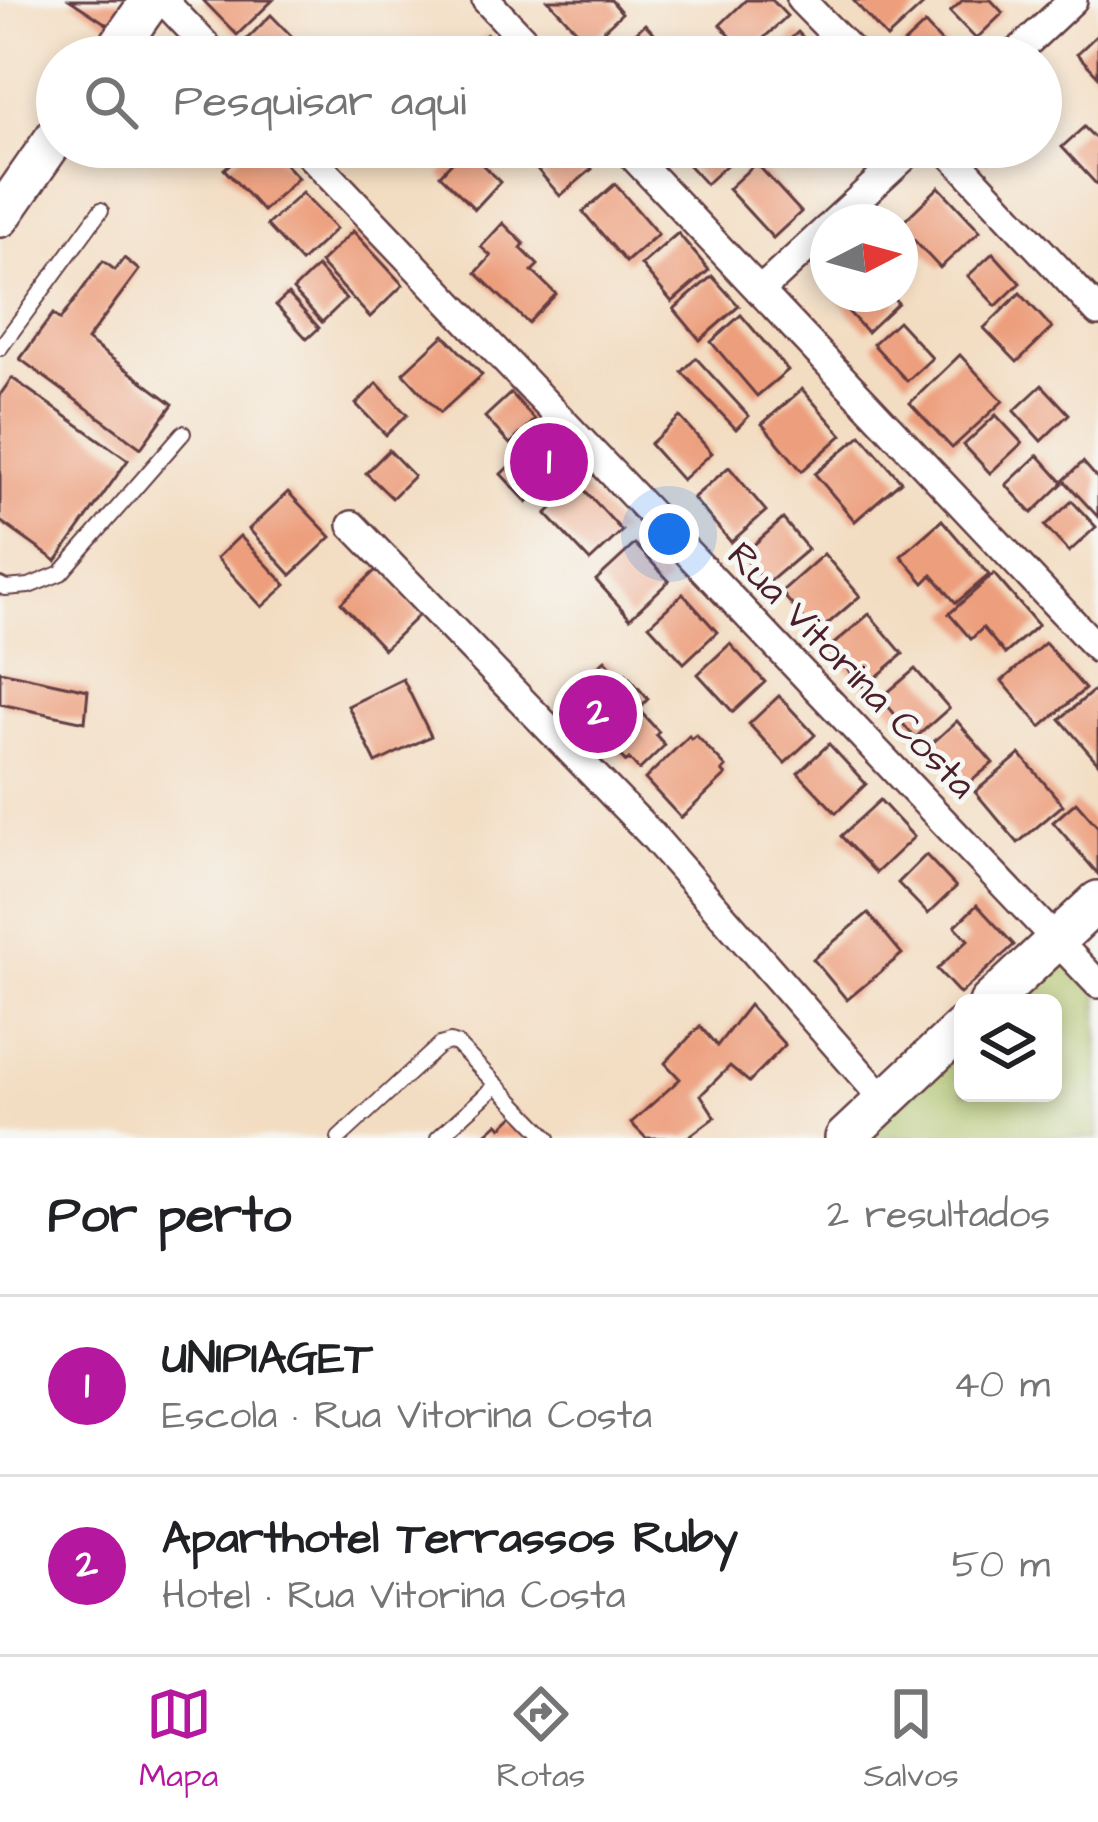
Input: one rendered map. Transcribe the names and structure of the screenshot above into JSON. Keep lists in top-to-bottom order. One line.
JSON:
{"streets":{"street":["Rua Vitorina Costa"]},"north":"right","page":{"search":"Pesquisar aqui","pins":["1","2"],"heading":["Por perto","2 resultados"],"list":[{"mark":"1","name":"UNIPIAGET","note":"Escola · Rua Vitorina Costa","value":"40 m"},{"mark":"2","name":"Aparthotel Terrassos Ruby","note":"Hotel · Rua Vitorina Costa","value":"50 m"}],"nav":["Mapa","Rotas","Salvos"]}}
